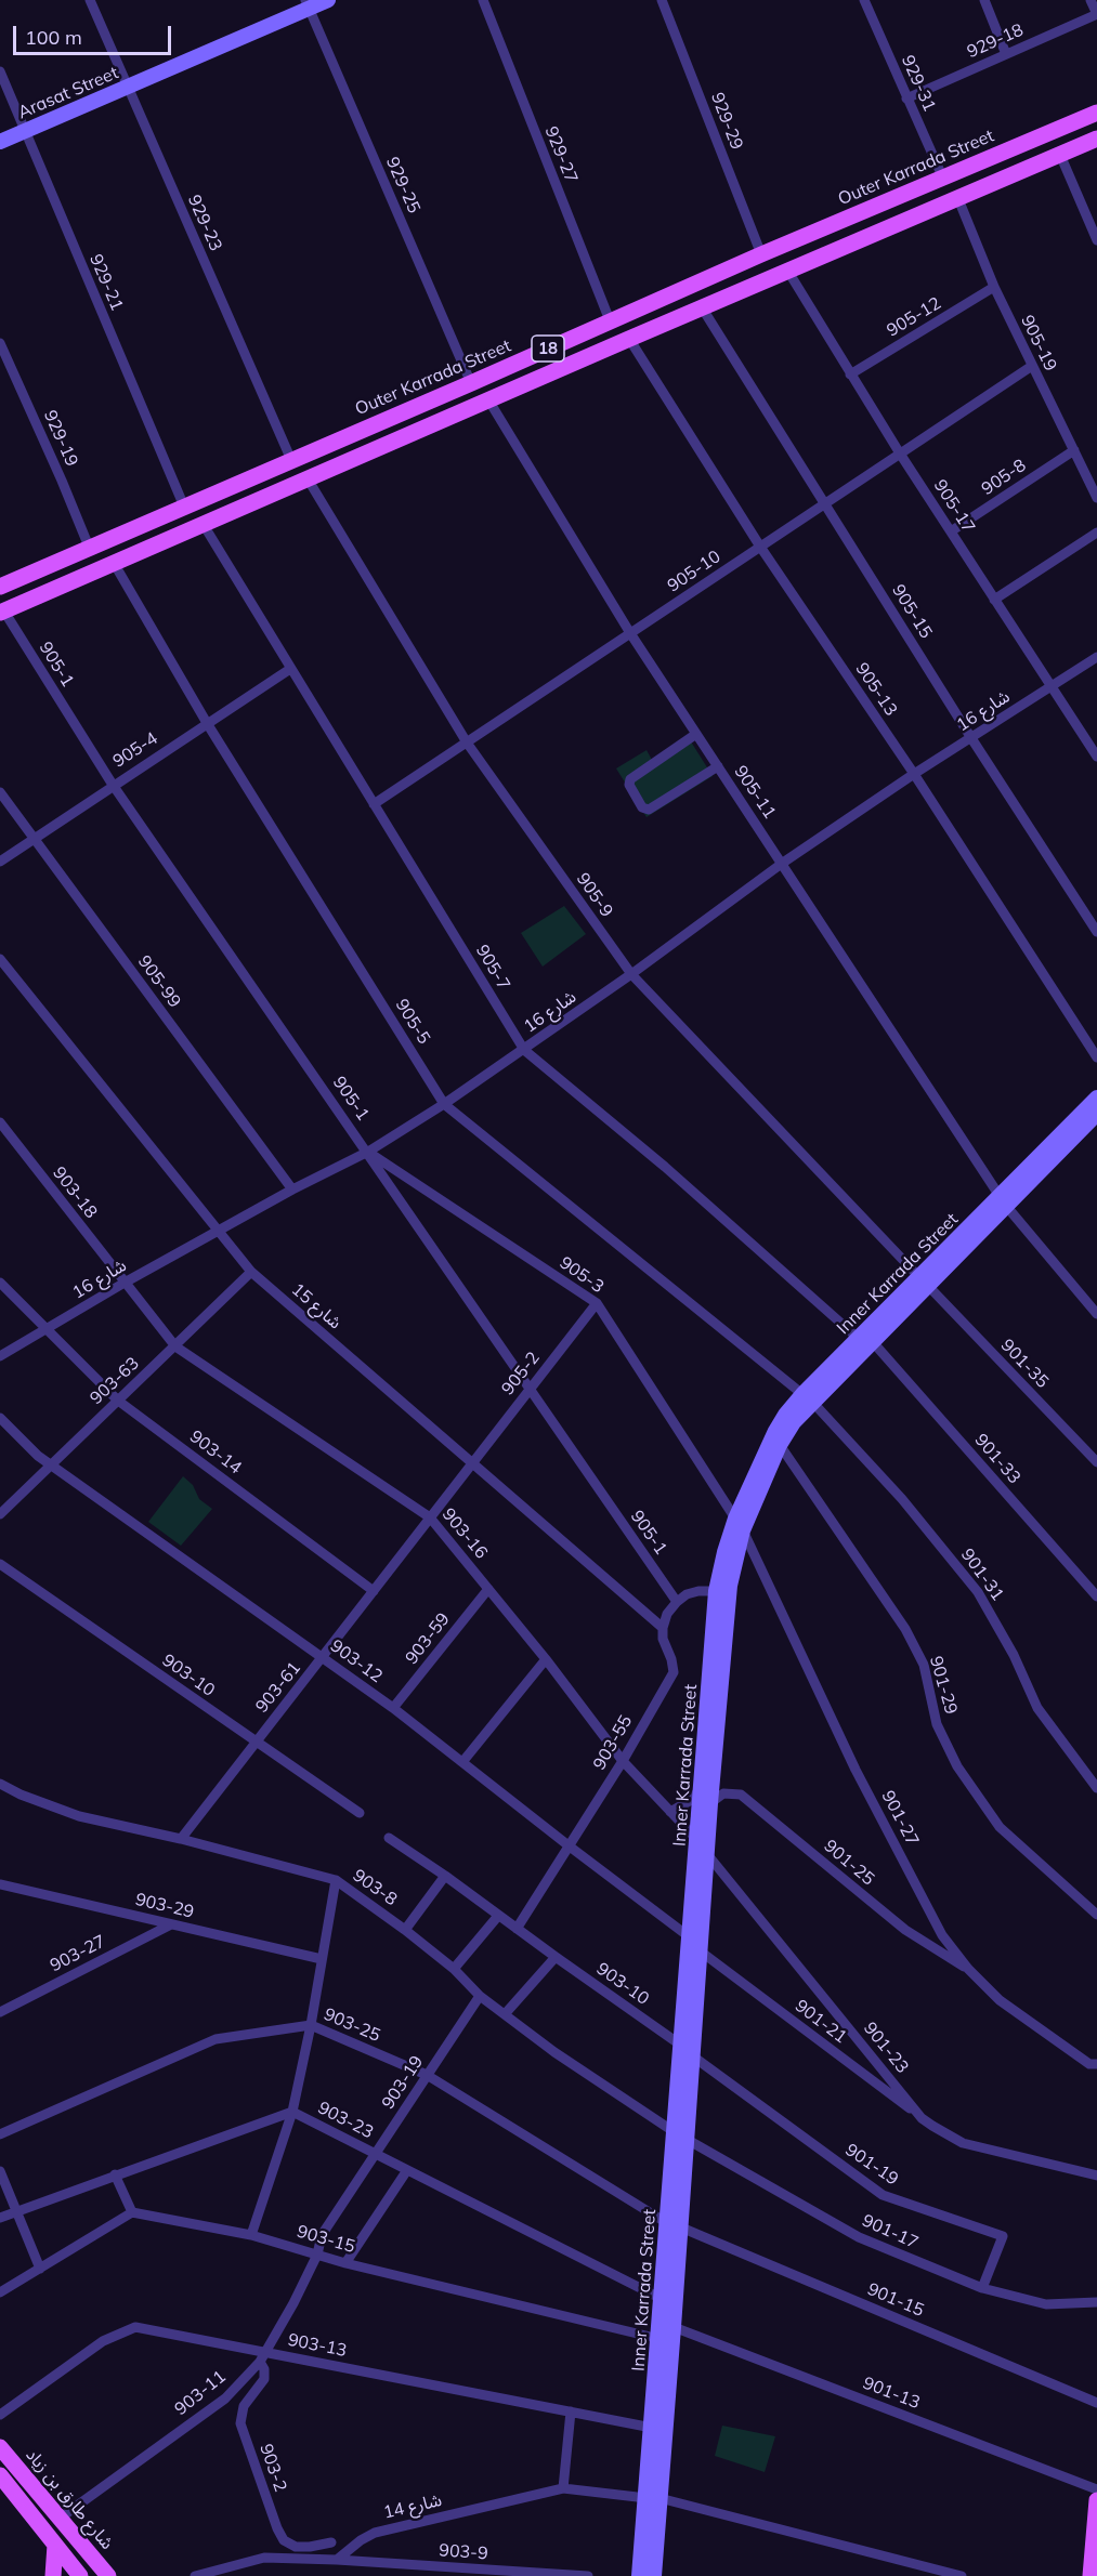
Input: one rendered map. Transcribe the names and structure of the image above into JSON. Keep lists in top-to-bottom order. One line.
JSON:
{"streets":{"main road":["Arasat Street","Outer Karrada Street","18","Inner Karrada Street","شارع طارق بن زياد"],"street":["929-18","929-31","929-29","929-27","929-25","929-23","929-21","905-12","905-19","929-19","905-8","905-17","905-10","905-15","905-1","905-13","شارع 16","905-4","905-11","905-9","905-7","905-99","905-5","903-18","905-3","شارع 15","901-35","905-2","903-63","903-14","901-33","903-16","901-31","903-59","903-12","903-10","901-29","903-61","903-55","901-27","901-25","903-8","903-29","903-27","901-21","903-25","901-23","903-19","903-23","901-19","901-17","903-15","901-15","903-13","903-11","901-13","903-2","شارع 14","903-9"]},"crossings":[["929-18","929-31"],["929-31","Outer Karrada Street"],["Arasat Street","929-25"],["Arasat Street","929-23"],["Arasat Street","929-21"],["929-29","Outer Karrada Street"],["929-27","Outer Karrada Street"],["Outer Karrada Street","929-25"],["Outer Karrada Street","929-23"],["Outer Karrada Street","929-21"],["Outer Karrada Street","929-19"],["905-12","905-19"],["905-12","905-17"],["905-19","18"],["905-19","905-8"],["905-19","905-10"],["18","905-17"],["18","905-15"],["18","905-1"],["18","905-13"],["18","905-11"],["18","905-9"],["18","905-7"],["18","905-5"],["905-8","905-17"],["905-17","905-10"],["905-17","شارع 16"],["905-10","905-15"],["905-10","905-13"],["905-10","905-11"],["905-10","905-9"],["905-10","905-7"],["905-15","شارع 16"],["905-1","شارع 16"],["905-1","905-4"],["905-1","905-3"],["905-1","905-2"],["905-13","شارع 16"],["شارع 16","905-11"],["شارع 16","905-9"],["شارع 16","905-7"],["شارع 16","905-99"],["شارع 16","905-5"],["شارع 16","903-18"],["شارع 16","905-3"],["شارع 16","شارع 15"],["شارع 16","903-14"],["شارع 16","903-16"],["905-4","905-7"],["905-4","905-99"],["905-4","905-5"],["905-11","Inner Karrada Street"],["905-9","Inner Karrada Street"],["905-9","901-35"],["905-7","Inner Karrada Street"],["905-7","901-33"],["905-5","Inner Karrada Street"],["905-5","901-31"],["903-18","903-16"],["Inner Karrada Street","905-3"],["Inner Karrada Street","901-35"],["Inner Karrada Street","901-33"],["Inner Karrada Street","903-16"],["Inner Karrada Street","901-31"],["Inner Karrada Street","903-12"],["Inner Karrada Street","903-10"],["Inner Karrada Street","901-29"],["Inner Karrada Street","901-27"],["Inner Karrada Street","901-25"],["Inner Karrada Street","903-8"],["Inner Karrada Street","901-21"],["Inner Karrada Street","903-25"],["Inner Karrada Street","901-23"],["Inner Karrada Street","903-23"],["Inner Karrada Street","901-19"],["Inner Karrada Street","901-17"],["Inner Karrada Street","903-15"],["Inner Karrada Street","901-15"],["Inner Karrada Street","903-13"],["Inner Karrada Street","901-13"],["Inner Karrada Street","شارع 14"],["905-3","905-2"],["905-3","901-27"],["شارع 15","905-2"],["شارع 15","903-63"],["شارع 15","903-61"],["شارع 15","903-55"],["905-2","903-61"],["903-63","903-14"],["903-63","903-16"],["903-63","903-12"],["903-14","903-61"],["903-16","903-59"],["903-16","903-61"],["903-16","903-55"],["903-59","903-12"],["903-12","903-61"],["903-12","903-55"],["903-10","903-61"],["903-10","903-55"],["903-61","903-8"],["901-27","901-25"],["903-8","903-19"],["903-8","901-17"],["903-29","903-27"],["901-21","901-23"],["903-25","903-19"],["903-25","901-15"],["903-19","903-23"],["903-19","903-15"],["903-19","903-11"],["901-19","901-17"],["903-15","903-11"],["903-13","903-11"],["903-13","903-2"],["903-11","903-2"],["903-11","شارع طارق بن زياد"],["شارع 14","903-9"]],"scale_bar":"100 m"}
